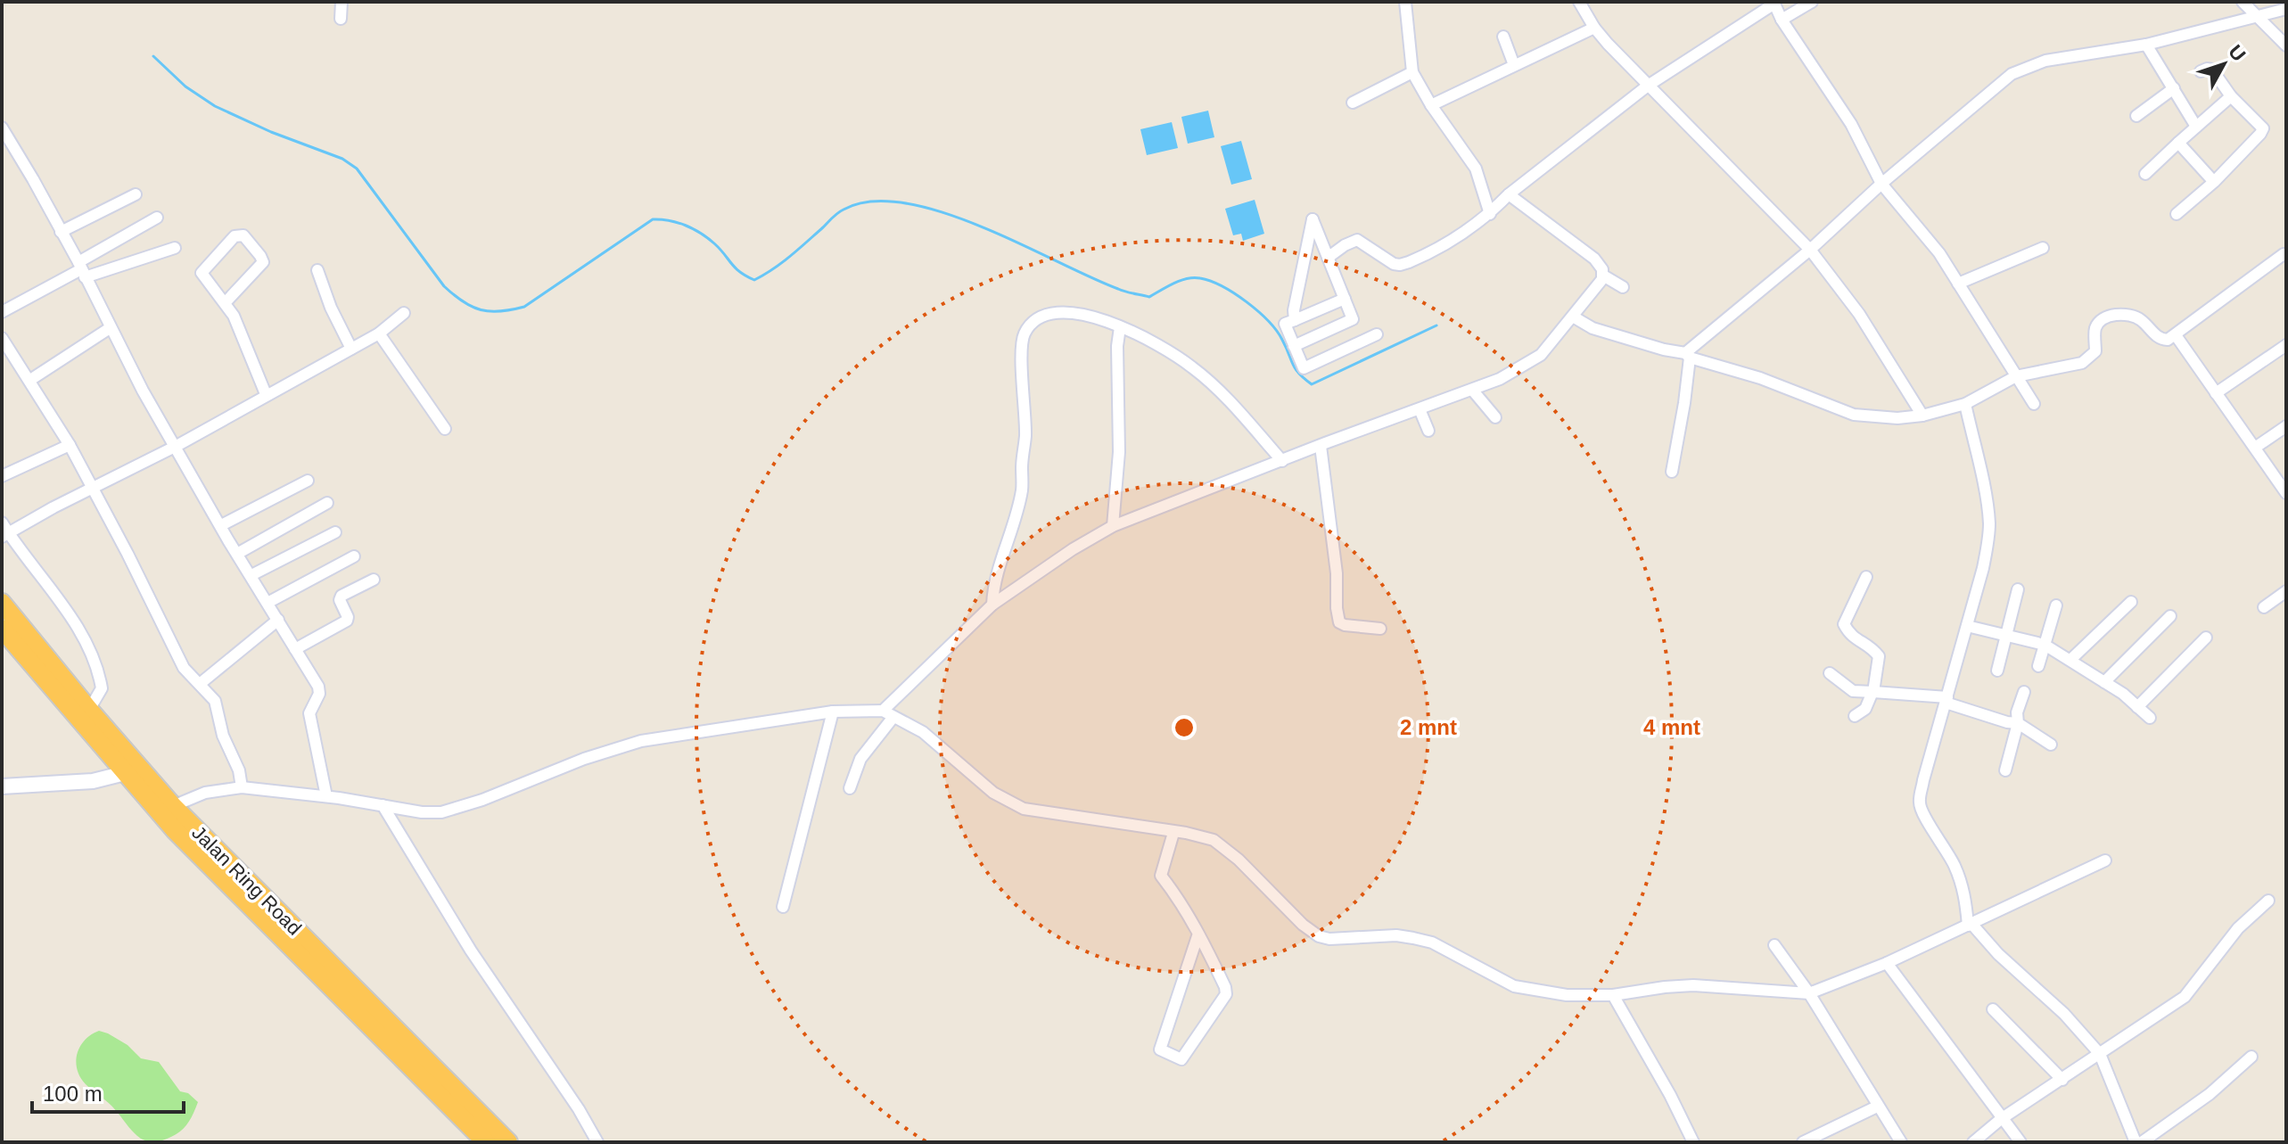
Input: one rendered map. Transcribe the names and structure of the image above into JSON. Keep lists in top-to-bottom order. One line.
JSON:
{"streets":{"highway":["Jalan Ring Road"]},"scale_bar":"100 m","north":"top right","rings":["2 mnt","4 mnt"]}
